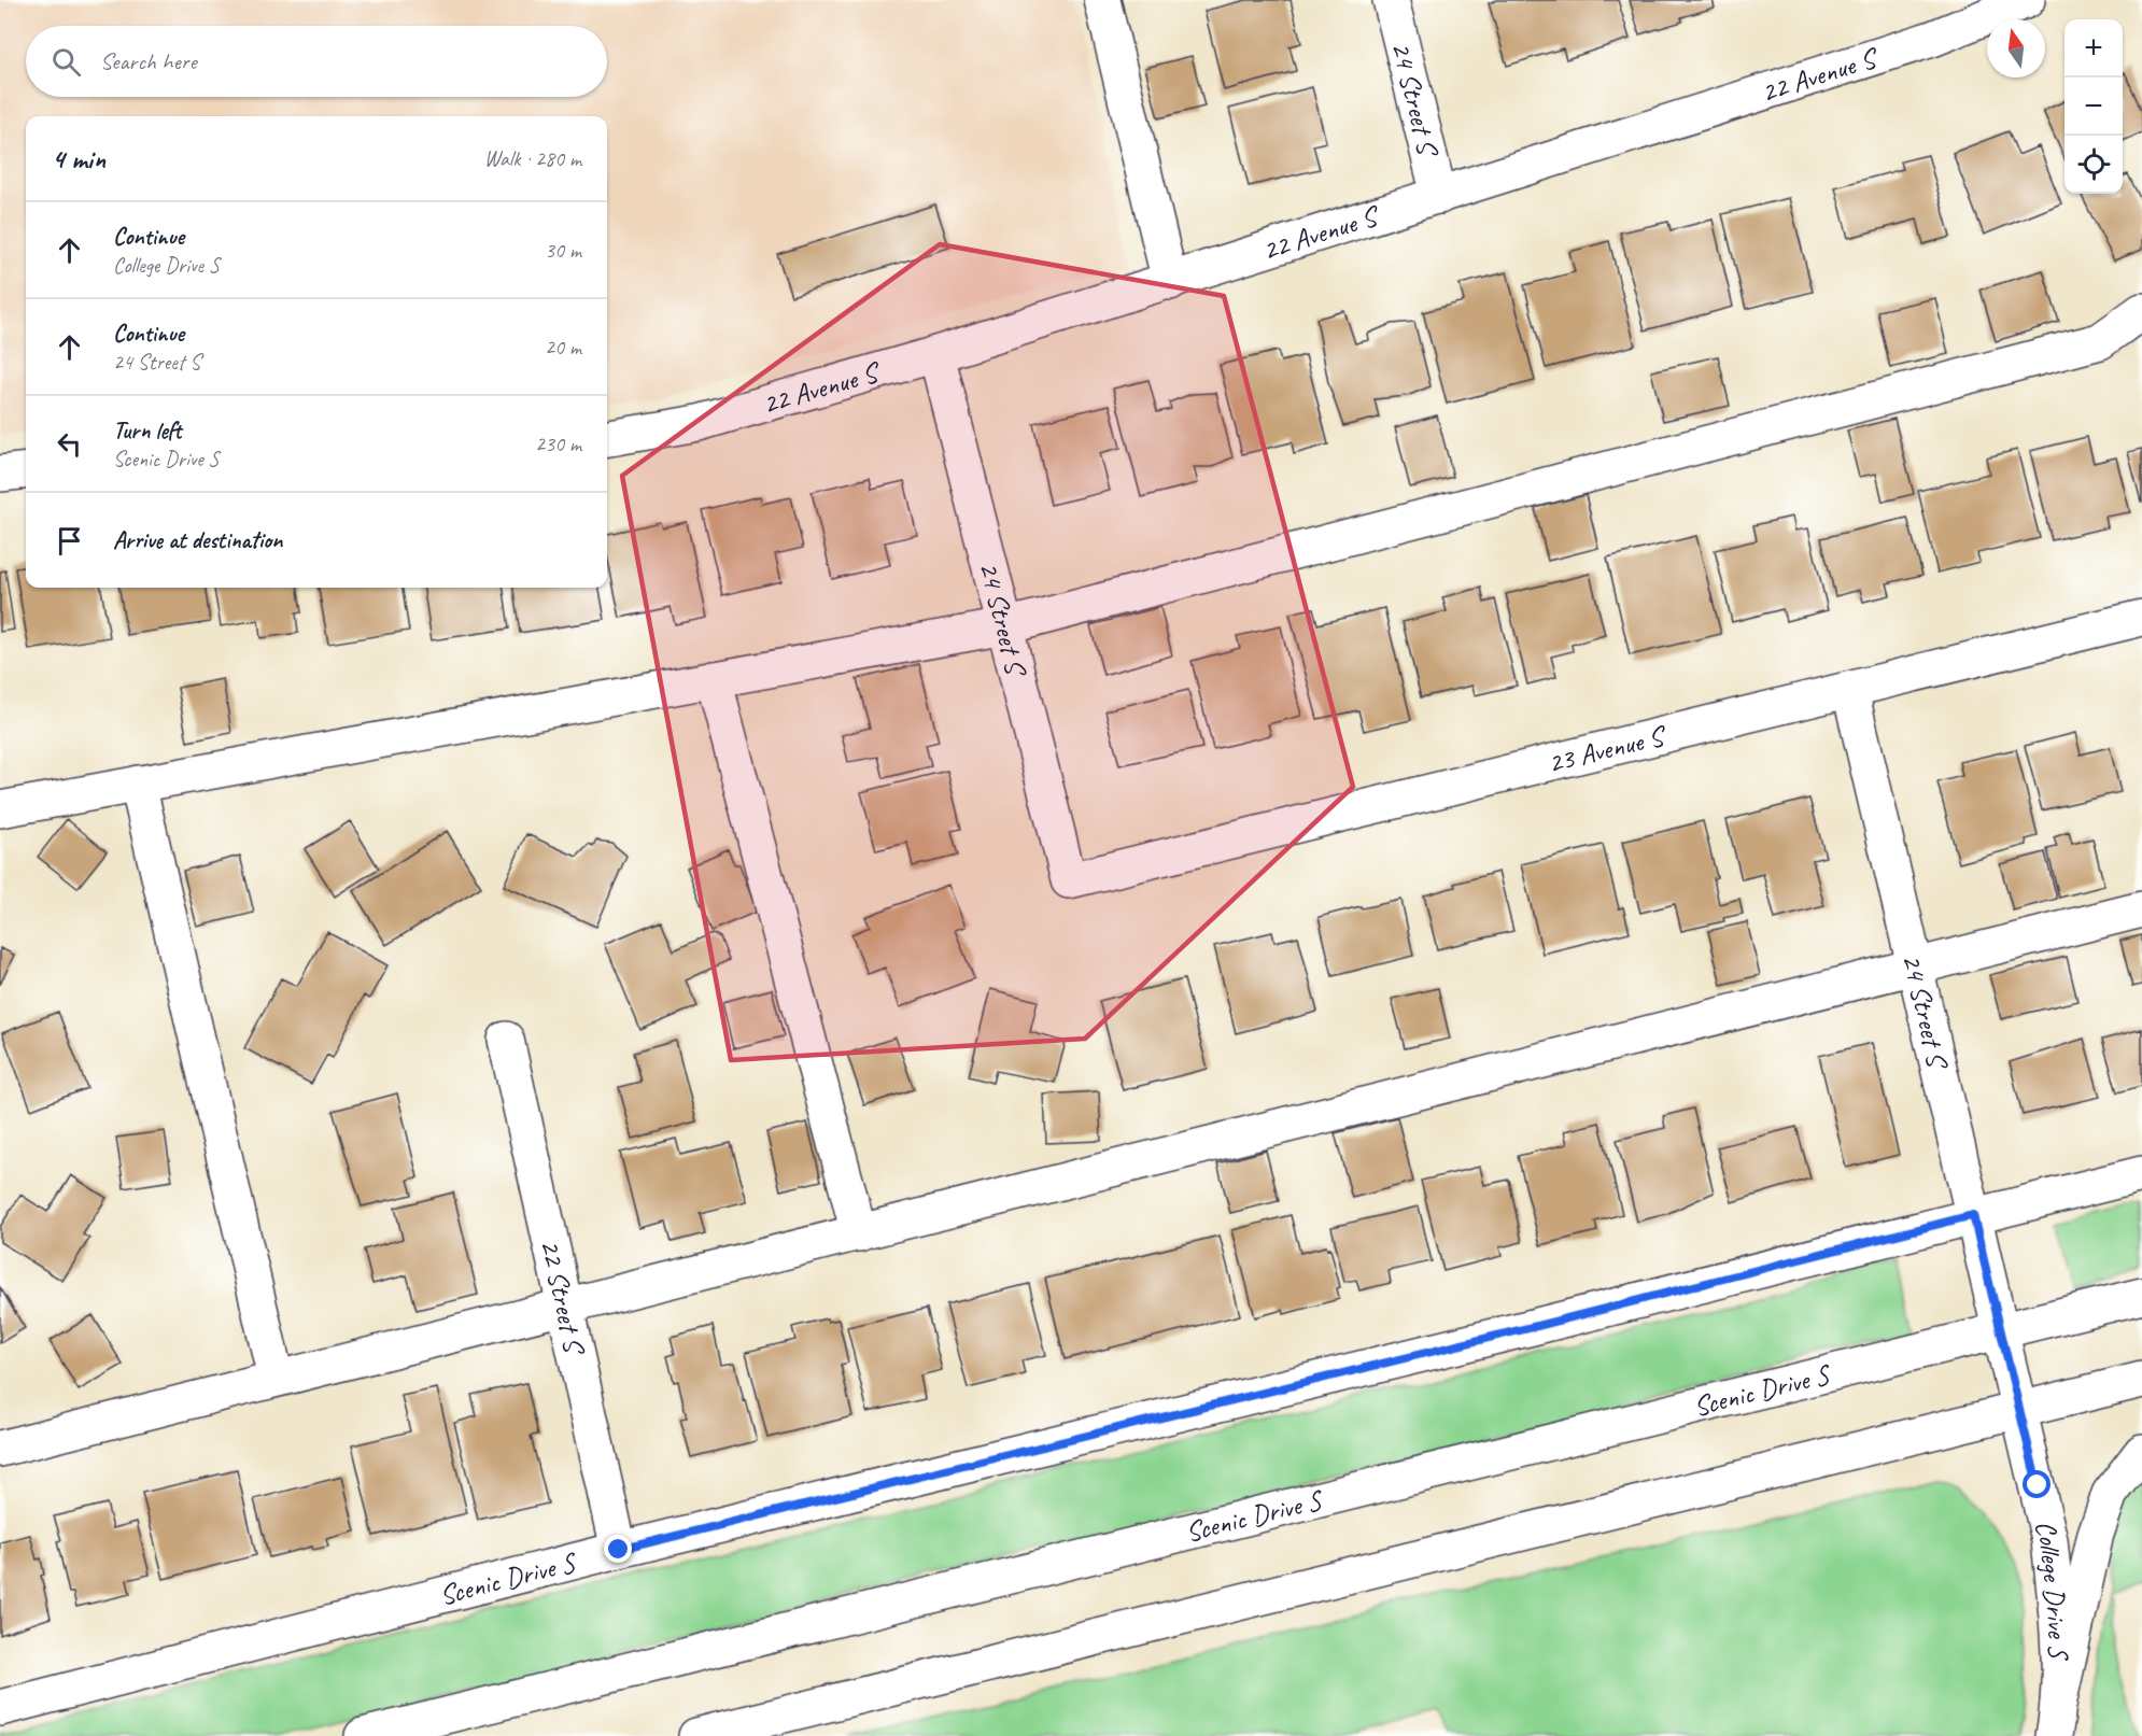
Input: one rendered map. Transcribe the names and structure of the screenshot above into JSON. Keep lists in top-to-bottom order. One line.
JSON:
{"streets":{"street":["22 Avenue S","24 Street S","23 Avenue S","22 Street S","Scenic Drive S","College Drive S"]},"crossings":[["22 Avenue S","24 Street S"],["24 Street S","23 Avenue S"],["24 Street S","Scenic Drive S"],["24 Street S","College Drive S"],["22 Street S","Scenic Drive S"],["Scenic Drive S","College Drive S"]],"north":"top","page":{"map_buttons":["+","−"],"search":"Search here","heading":["4 min","Walk · 280 m"],"list":[["Continue","College Drive S","30 m"],["Continue","24 Street S","20 m"],["Turn left","Scenic Drive S","230 m"],"Arrive at destination"]}}
